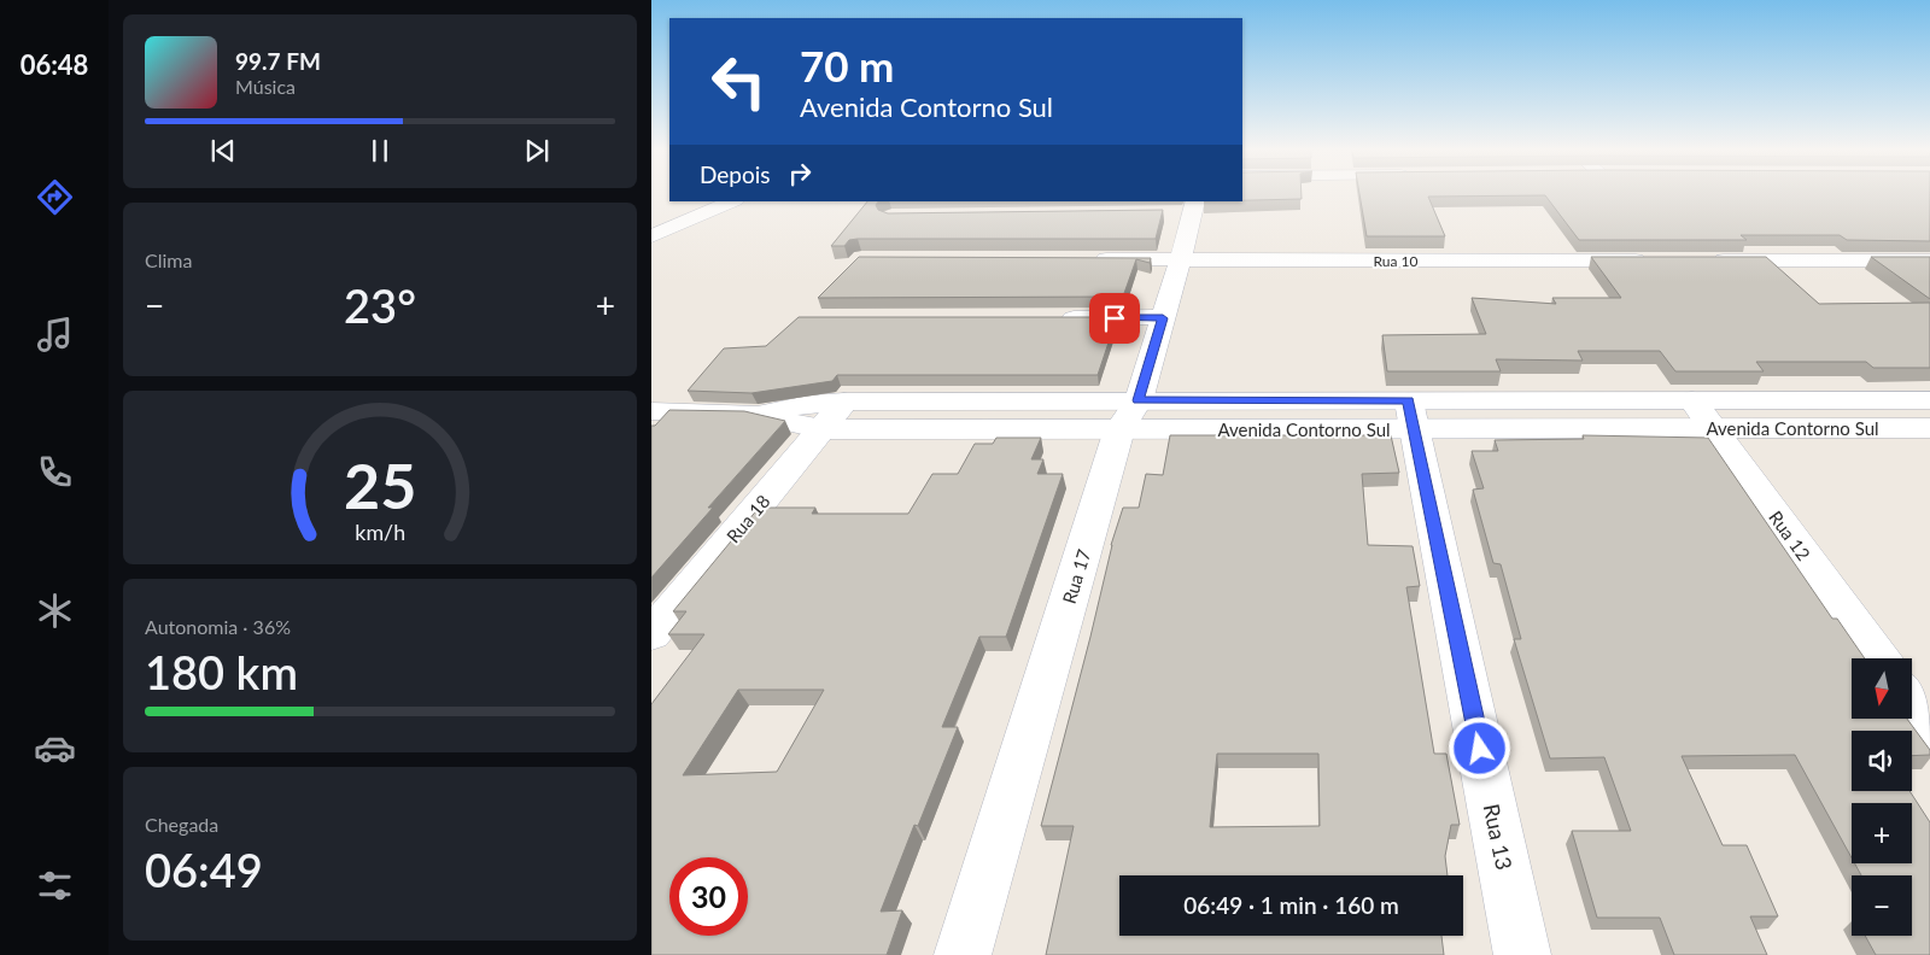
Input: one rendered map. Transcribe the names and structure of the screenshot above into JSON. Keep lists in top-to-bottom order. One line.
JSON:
{"streets":{"street":["Rua 10","Avenida Contorno Sul","Rua 18","Rua 12","Rua 17","Rua 13"]},"crossings":[["Rua 10","Rua 17"],["Avenida Contorno Sul","Rua 18"],["Avenida Contorno Sul","Rua 12"],["Avenida Contorno Sul","Rua 17"],["Avenida Contorno Sul","Rua 13"]],"north":"bottom","page":{"tabs":"06:48","turn":["70 m","Avenida Contorno Sul"],"song":["99.7 FM","Música"],"then":"Depois","tile":["Clima",["Autonomia · 36%","180 km"],["Chegada","06:49"]],"heat":["−","23°","+"],"map_buttons":["+","−"],"limit":"30","trip":"06:49 · 1 min · 160 m","gauge":["25","km/h"]}}
